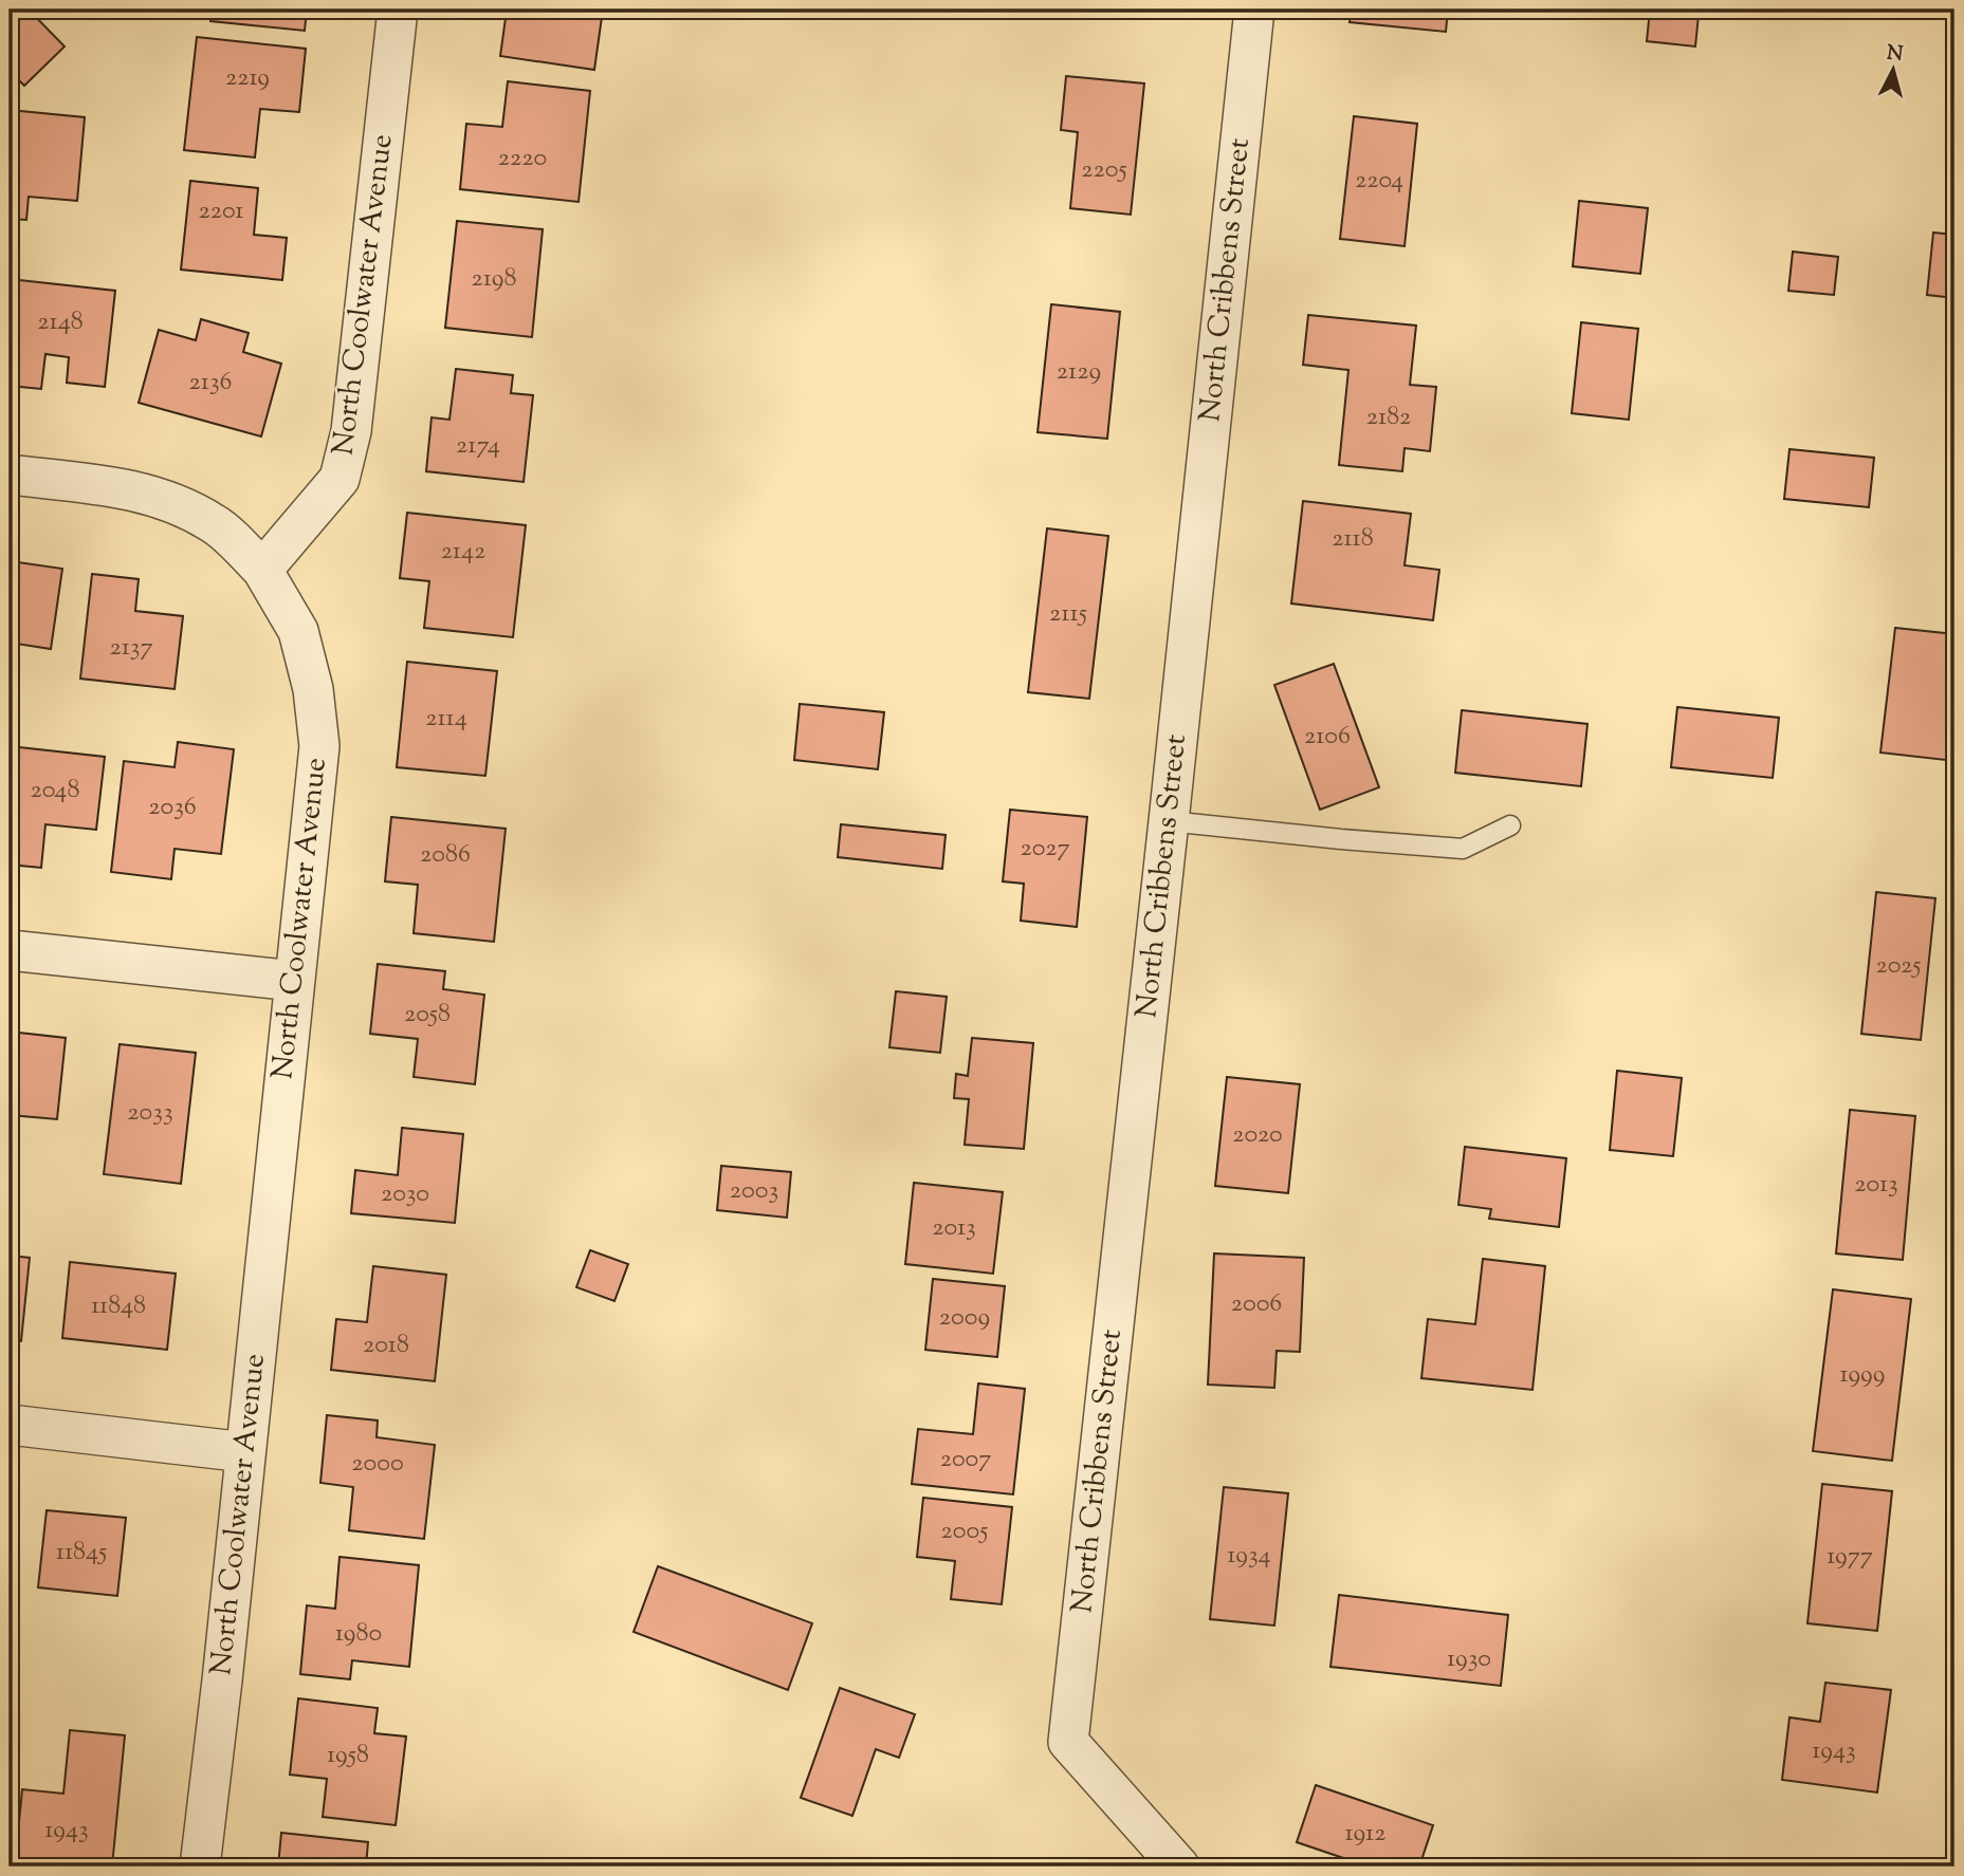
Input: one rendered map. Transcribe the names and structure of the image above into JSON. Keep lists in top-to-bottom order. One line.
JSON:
{"streets":{"street":["North Cribbens Street","North Coolwater Avenue"]},"house_numbers":["2219","2220","2205","2204","2201","2198","2148","2129","2136","2182","2174","2118","2142","2115","2137","2114","2106","2048","2036","2027","2086","2025","2058","2033","2020","2013","2003","2030","2013","2006","11848","2009","2018","1999","2007","2000","2005","11845","1934","1977","1980","1930","1943","1958","1943","1912"],"north":"top"}
